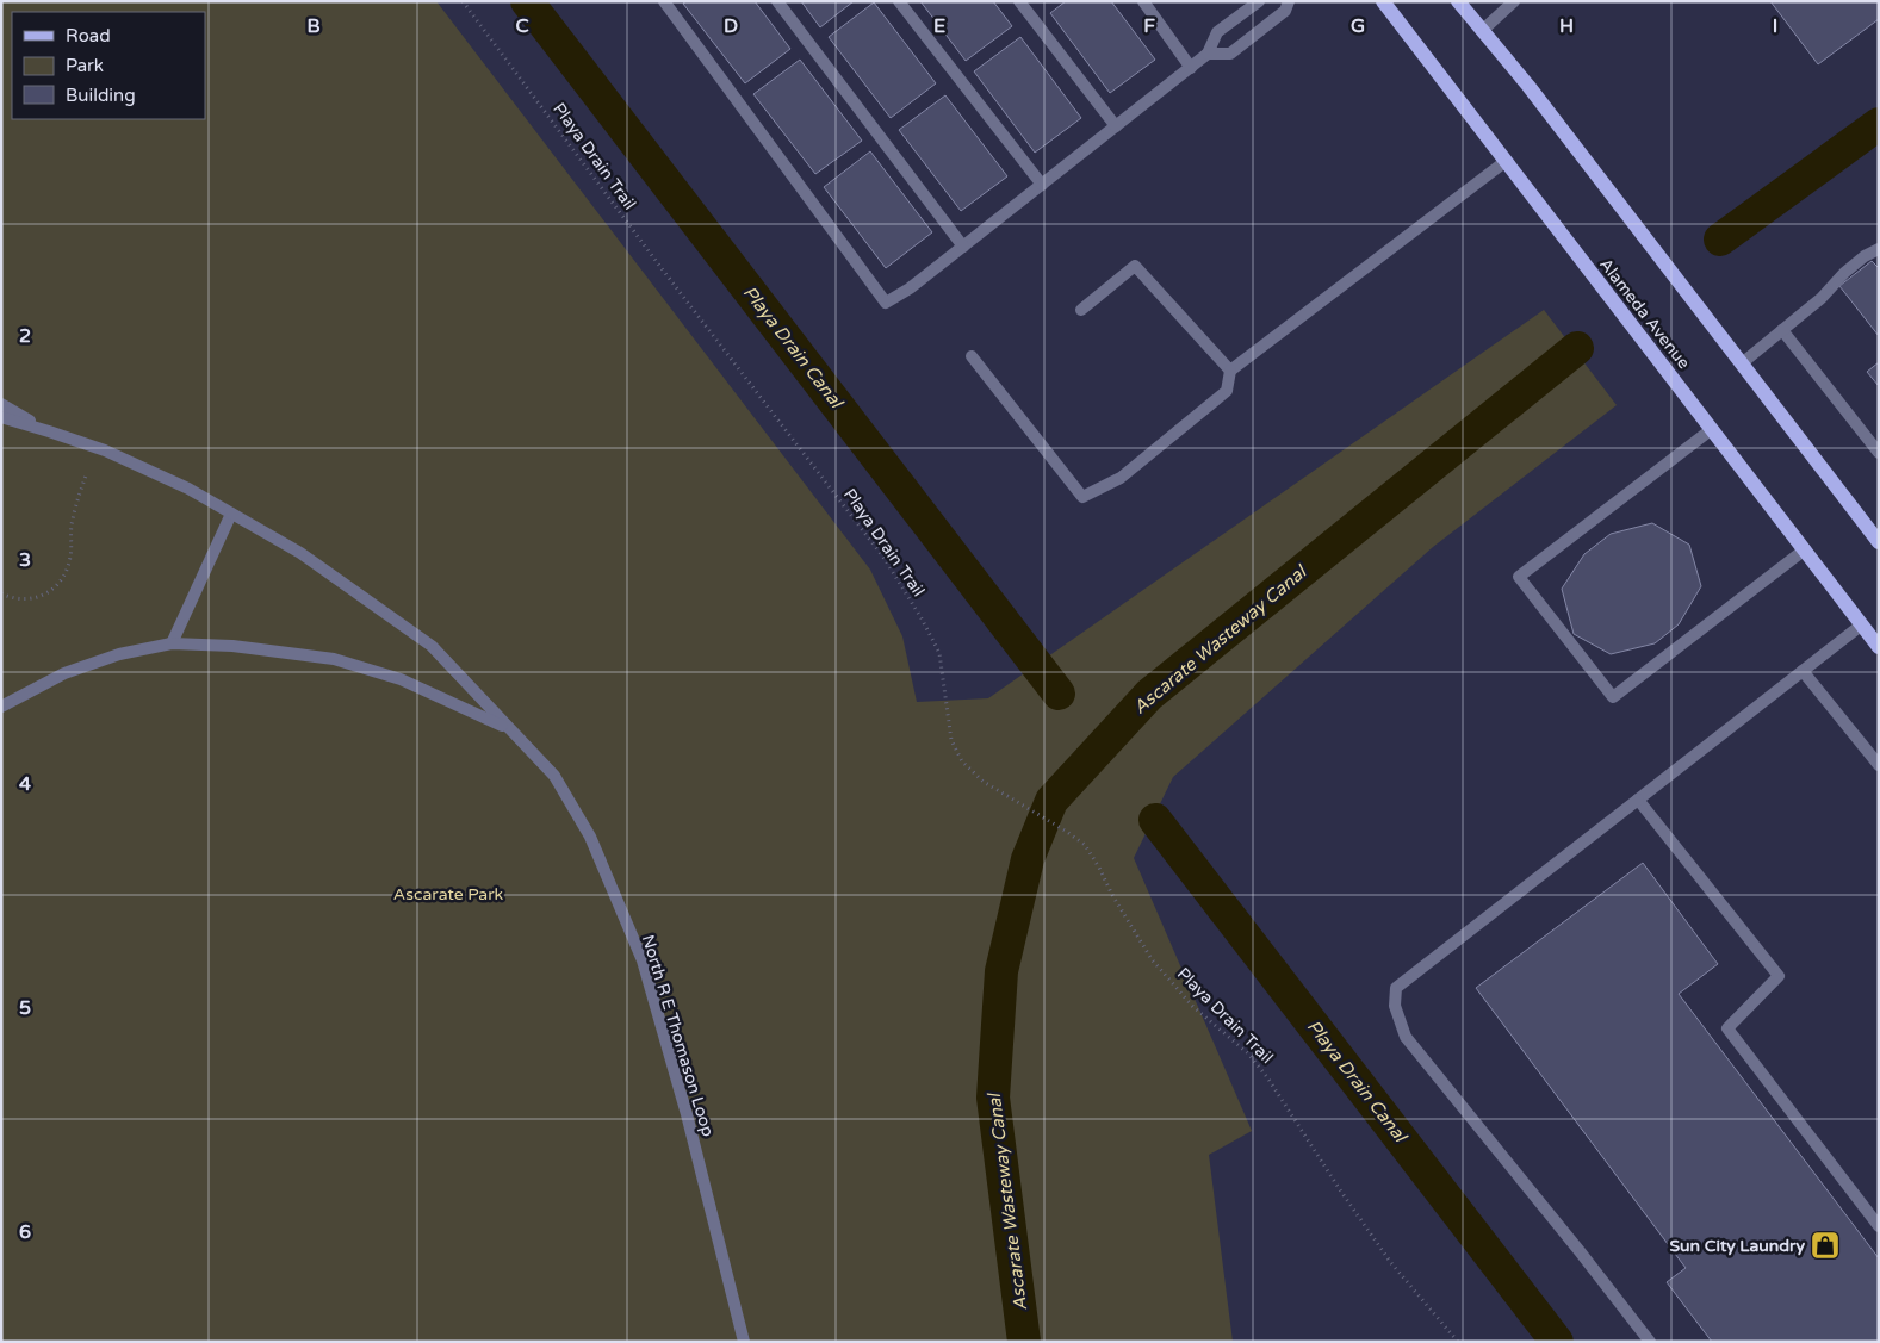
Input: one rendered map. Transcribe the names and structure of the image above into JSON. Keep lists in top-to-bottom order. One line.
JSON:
{"streets":{"main road":["Alameda Avenue"],"street":["North R E Thomason Loop"],"path":["Playa Drain Trail"]},"water":["Playa Drain Canal","Ascarate Wasteway Canal"],"parks":["Ascarate Park"],"places":{"shop":["Sun City Laundry"]},"legend":["Road","Park","Building"],"grid":{"columns":["B","C","D","E","F","G","H","I"],"rows":["2","3","4","5","6"]}}
